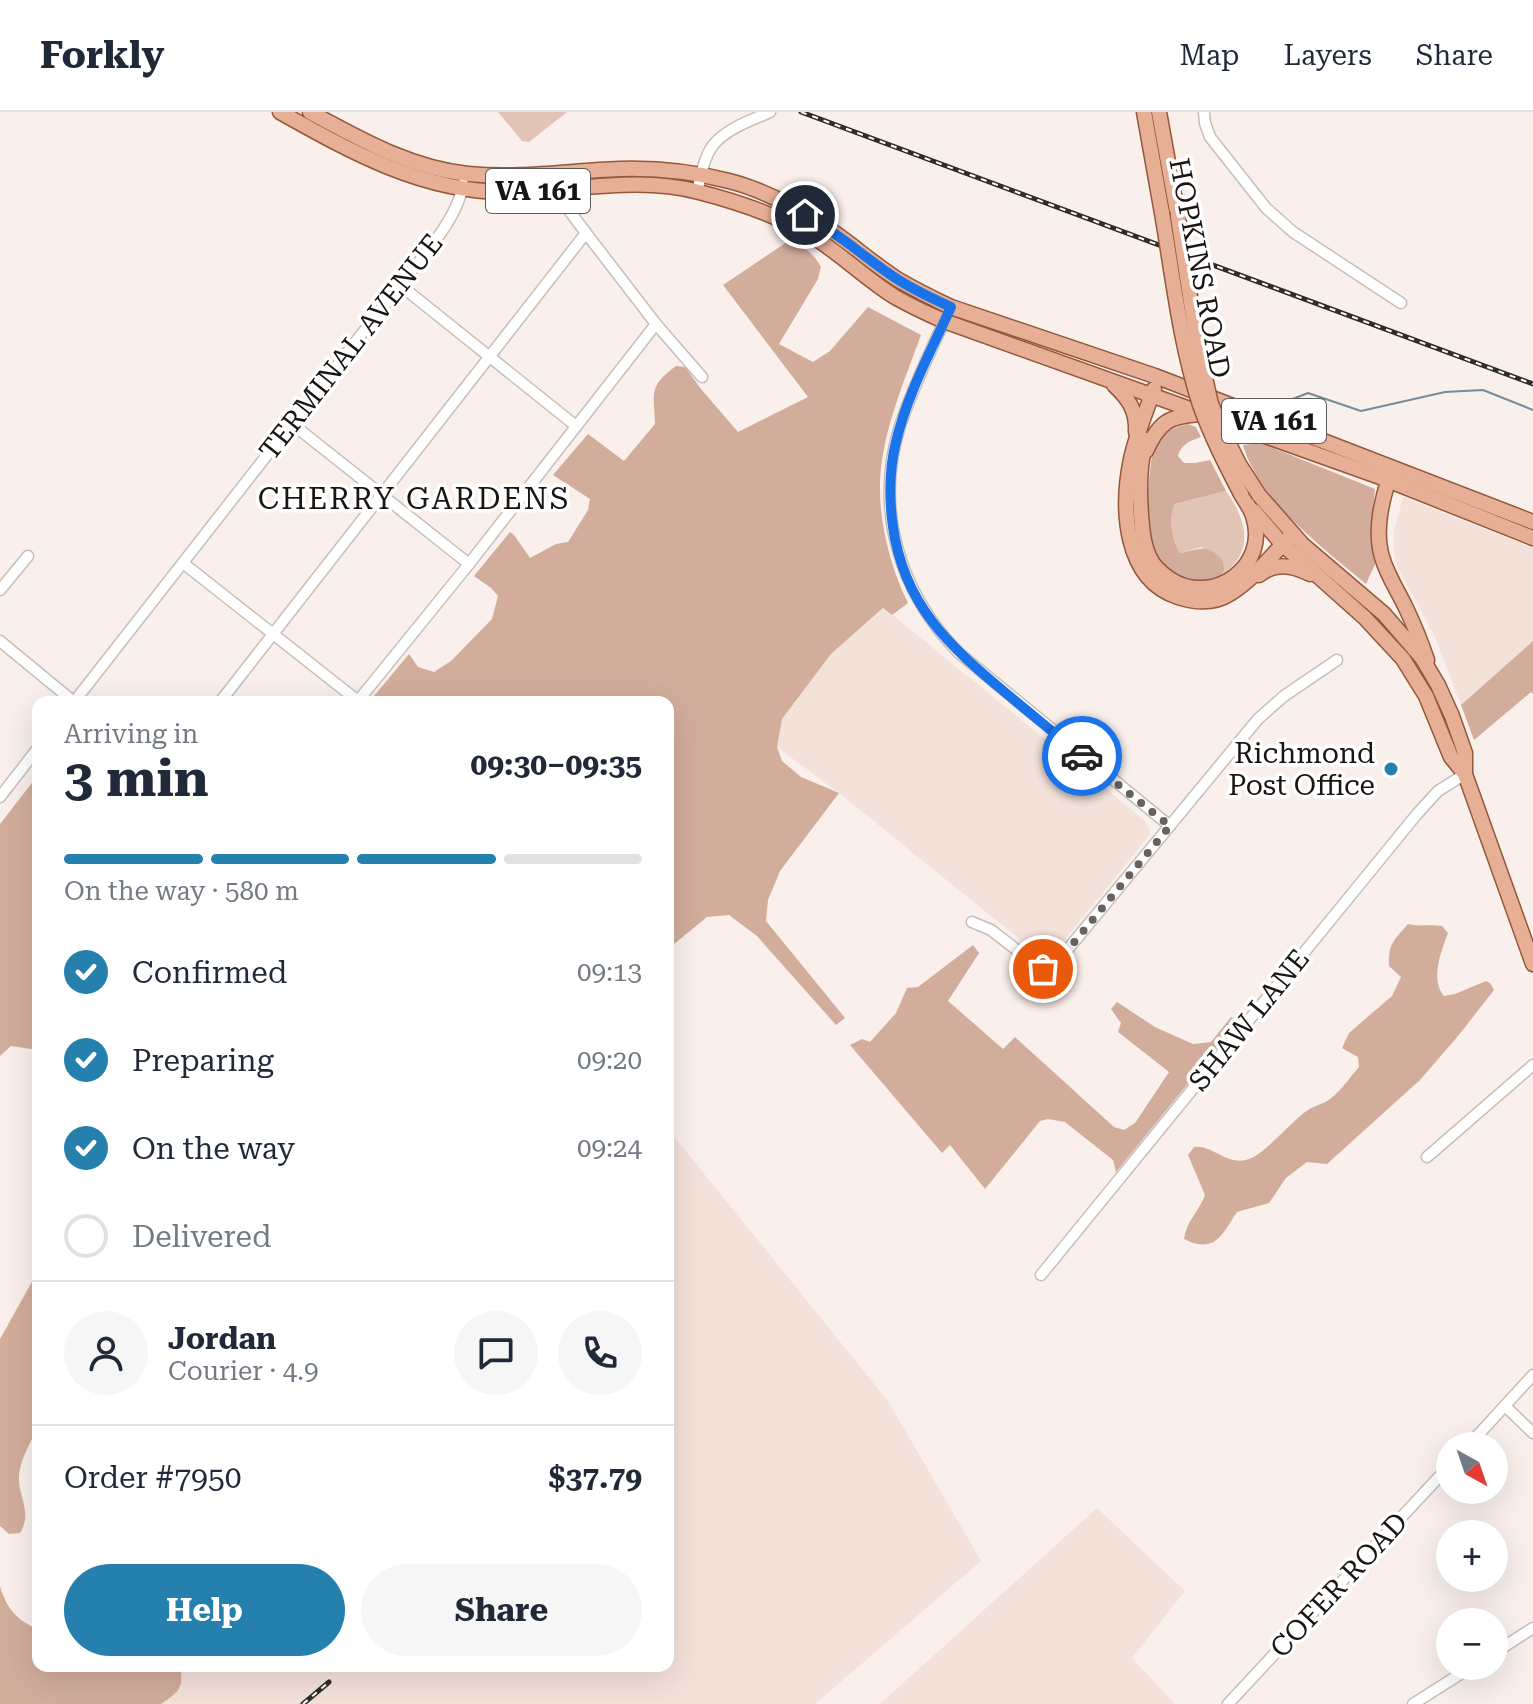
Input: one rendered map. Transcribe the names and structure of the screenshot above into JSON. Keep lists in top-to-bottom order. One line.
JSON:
{"streets":{"main road":["VA 161","HOPKINS ROAD"],"street":["TERMINAL AVENUE","SHAW LANE","COFER ROAD"]},"crossings":[["VA 161","TERMINAL AVENUE"],["HOPKINS ROAD","SHAW LANE"]],"districts":["CHERRY GARDENS"],"places":["Richmond Post Office"],"north":"bottom right","page":{"header":"Forkly","nav":["Map","Layers","Share"],"heading":["3 min","Arriving in","09:30–09:35"],"panel":["Jordan","Courier · 4.9","Order #7950","$37.79"],"bar":"On the way · 580 m","list":[["Confirmed","09:13"],["Preparing","09:20"],["On the way","09:24"],"Delivered"],"map_buttons":["+","−"],"buttons":["Help","Share"]}}
